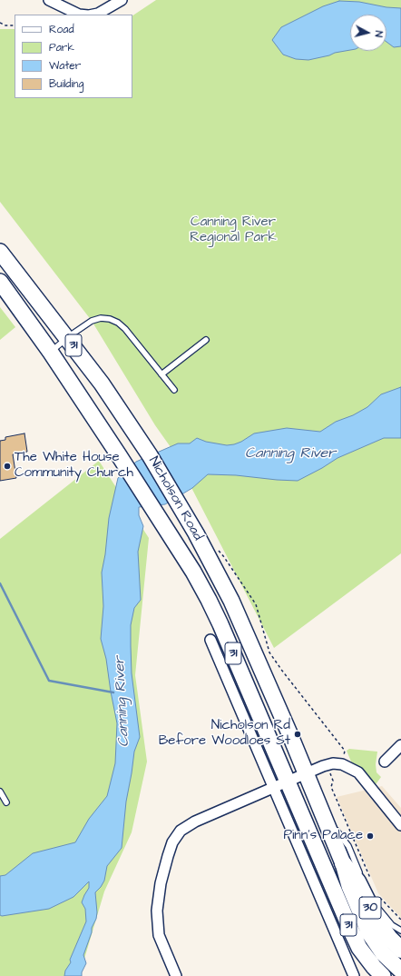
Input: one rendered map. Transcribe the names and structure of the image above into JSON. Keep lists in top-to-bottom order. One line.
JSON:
{"streets":{"highway":["30"],"main road":["31","Nicholson Road"]},"crossings":[["Nicholson Road","30"]],"water":["Canning River"],"parks":["Canning River Regional Park"],"places":["The White House Community Church","Nicholson Rd Before Woodloes St","Pinn's Palace"],"legend":["Road","Park","Water","Building"],"north":"right"}
